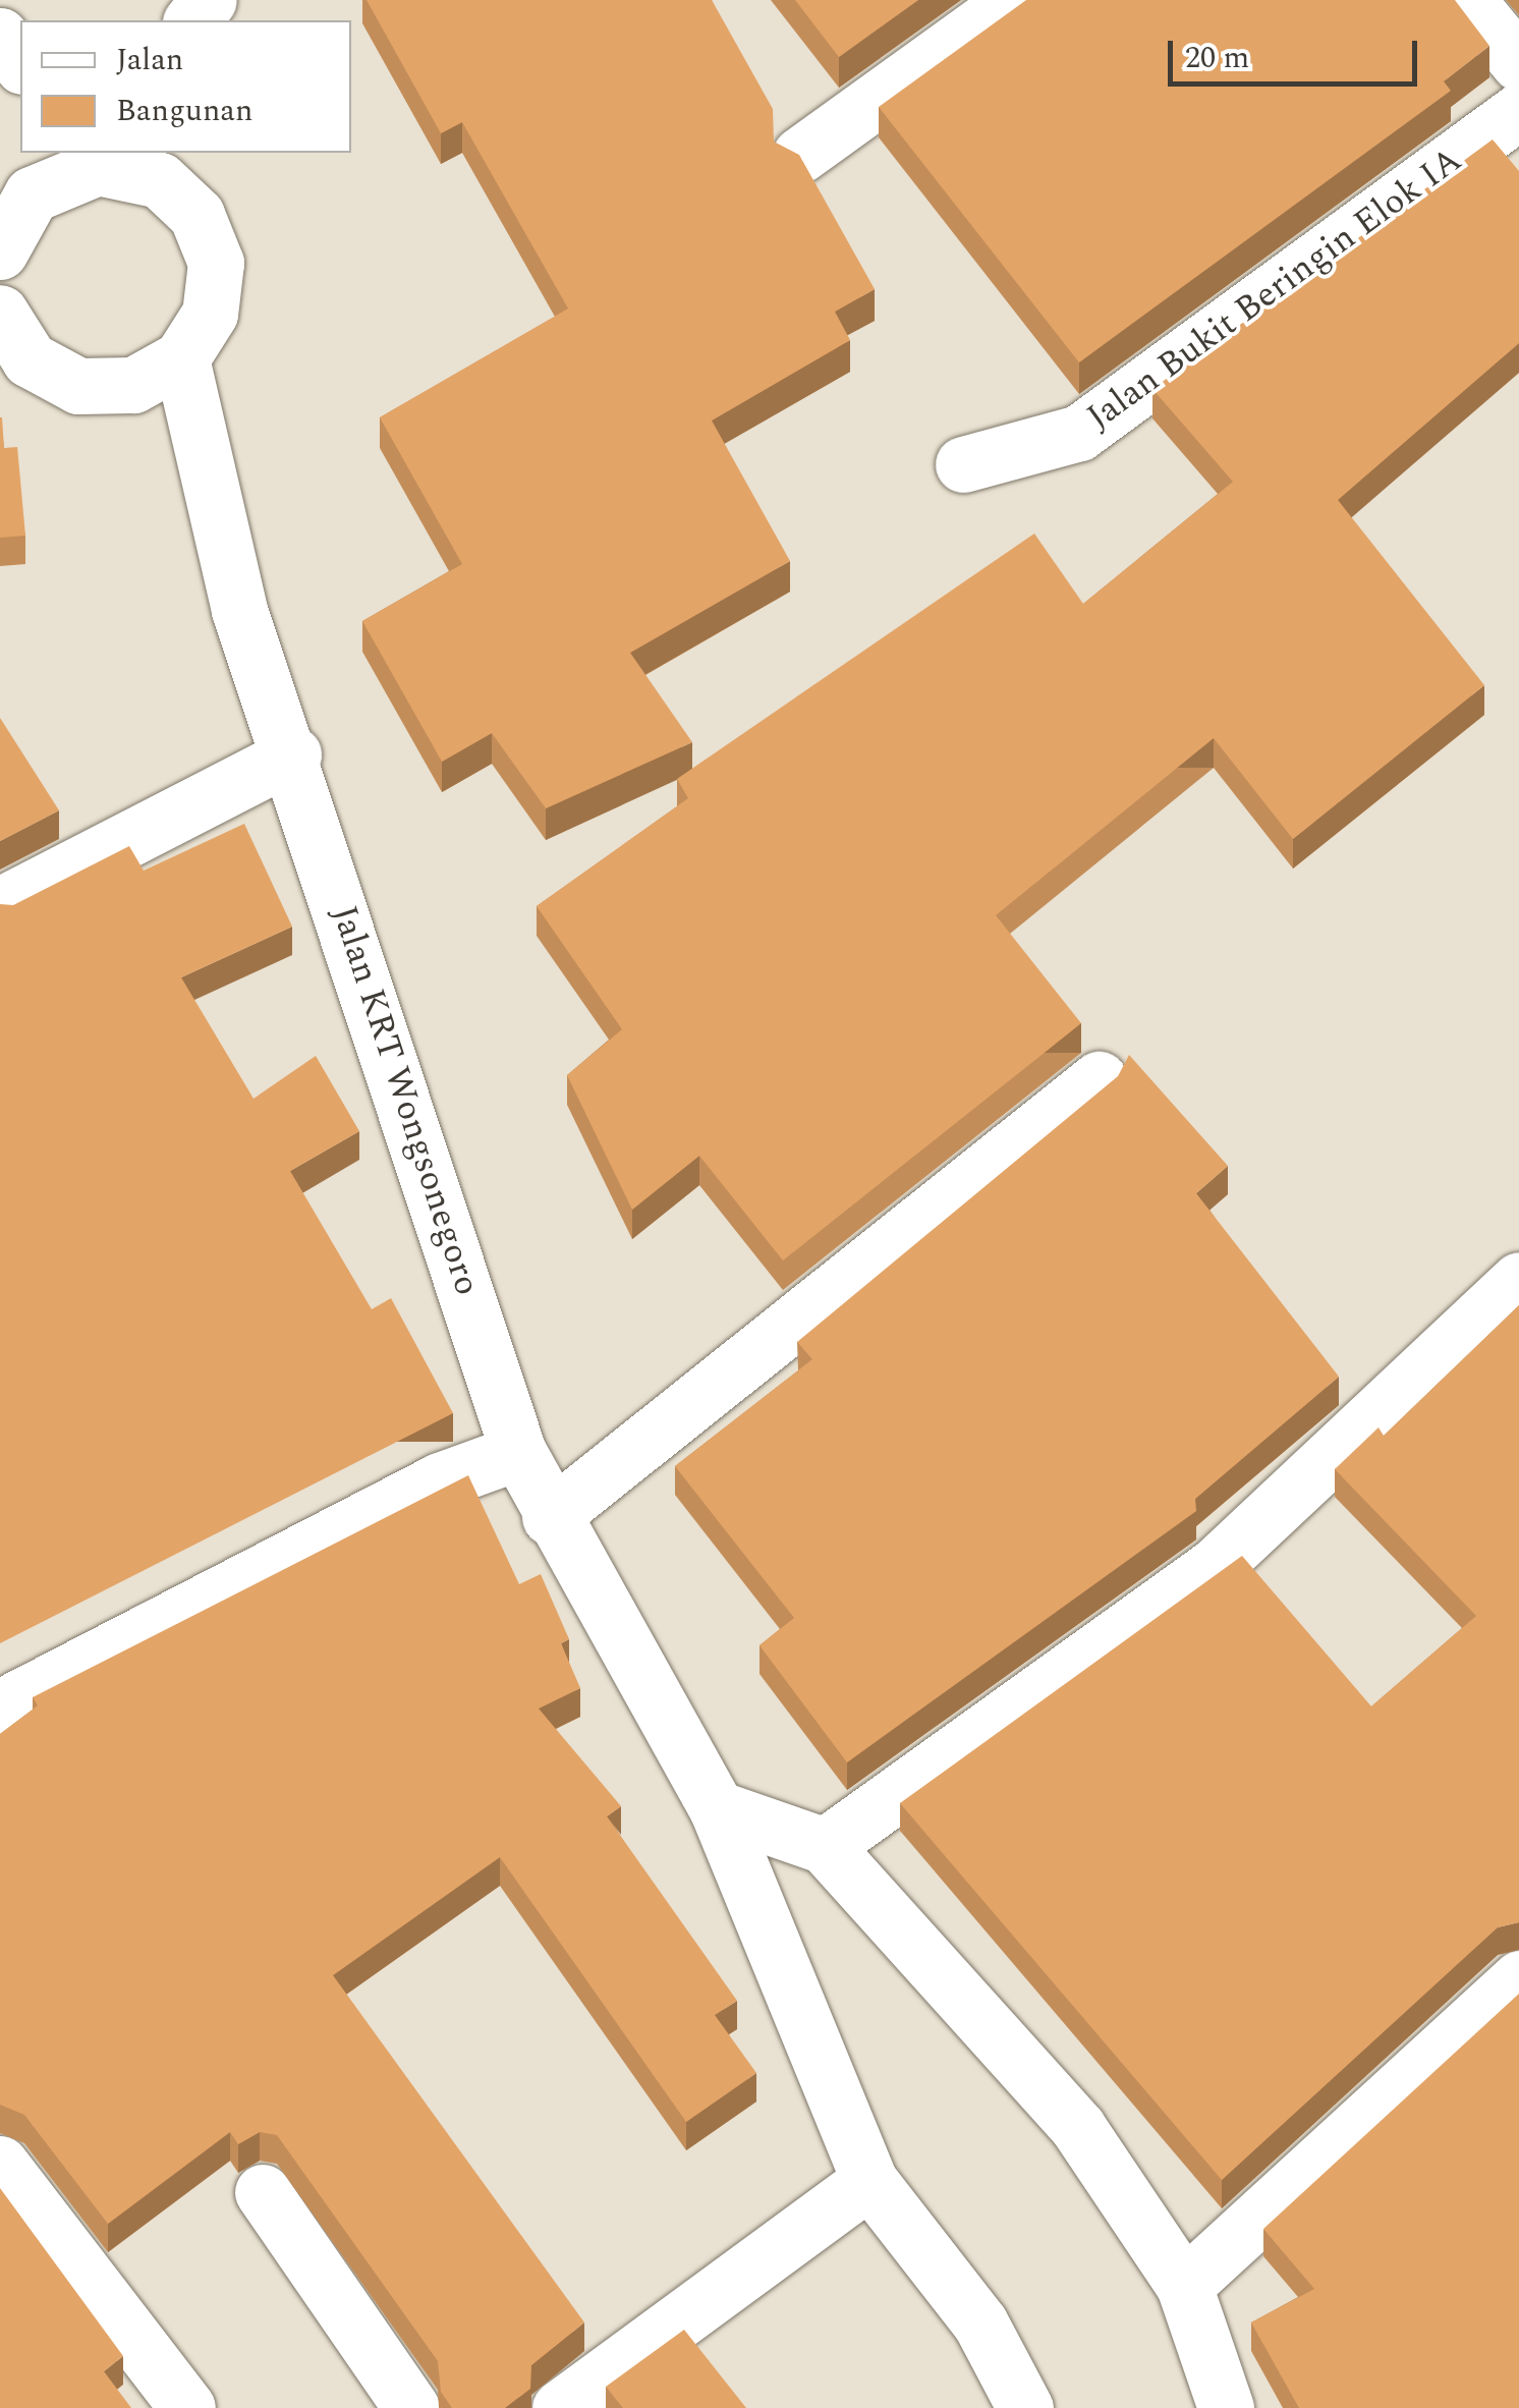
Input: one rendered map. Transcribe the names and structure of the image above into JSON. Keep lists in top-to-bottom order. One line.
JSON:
{"streets":{"street":["Jalan Bukit Beringin Elok IA","Jalan KRT Wongsonegoro"]},"legend":["Jalan","Bangunan"],"scale_bar":"20 m"}
